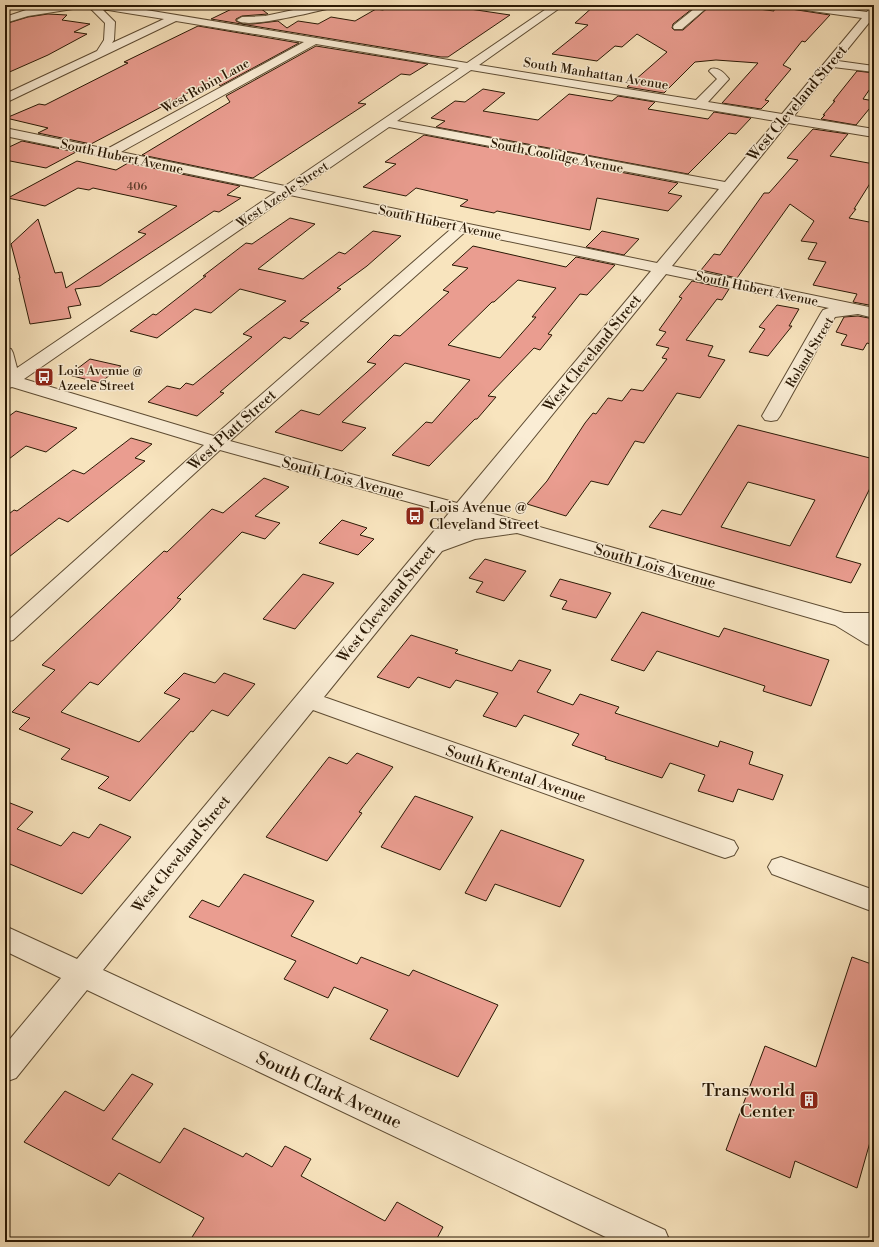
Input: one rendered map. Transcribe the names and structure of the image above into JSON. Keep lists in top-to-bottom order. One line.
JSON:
{"streets":{"street":["South Manhattan Avenue","West Robin Lane","West Cleveland Street","South Coolidge Avenue","South Hubert Avenue","West Azeele Street","Roland Street","West Platt Street","South Lois Avenue","South Krental Avenue","South Clark Avenue"]},"crossings":[["South Manhattan Avenue","West Robin Lane"],["South Manhattan Avenue","West Cleveland Street"],["South Manhattan Avenue","West Azeele Street"],["West Robin Lane","South Hubert Avenue"],["West Cleveland Street","South Coolidge Avenue"],["West Cleveland Street","South Hubert Avenue"],["West Cleveland Street","South Lois Avenue"],["West Cleveland Street","South Krental Avenue"],["West Cleveland Street","South Clark Avenue"],["South Coolidge Avenue","West Azeele Street"],["South Hubert Avenue","West Azeele Street"],["South Hubert Avenue","Roland Street"],["South Hubert Avenue","West Platt Street"],["West Azeele Street","South Lois Avenue"],["West Platt Street","South Lois Avenue"]],"places":{"bus stop":["Lois Avenue @ Azeele Street","Lois Avenue @ Cleveland Street"],"building":["Transworld Center"]},"house_numbers":["406"]}
